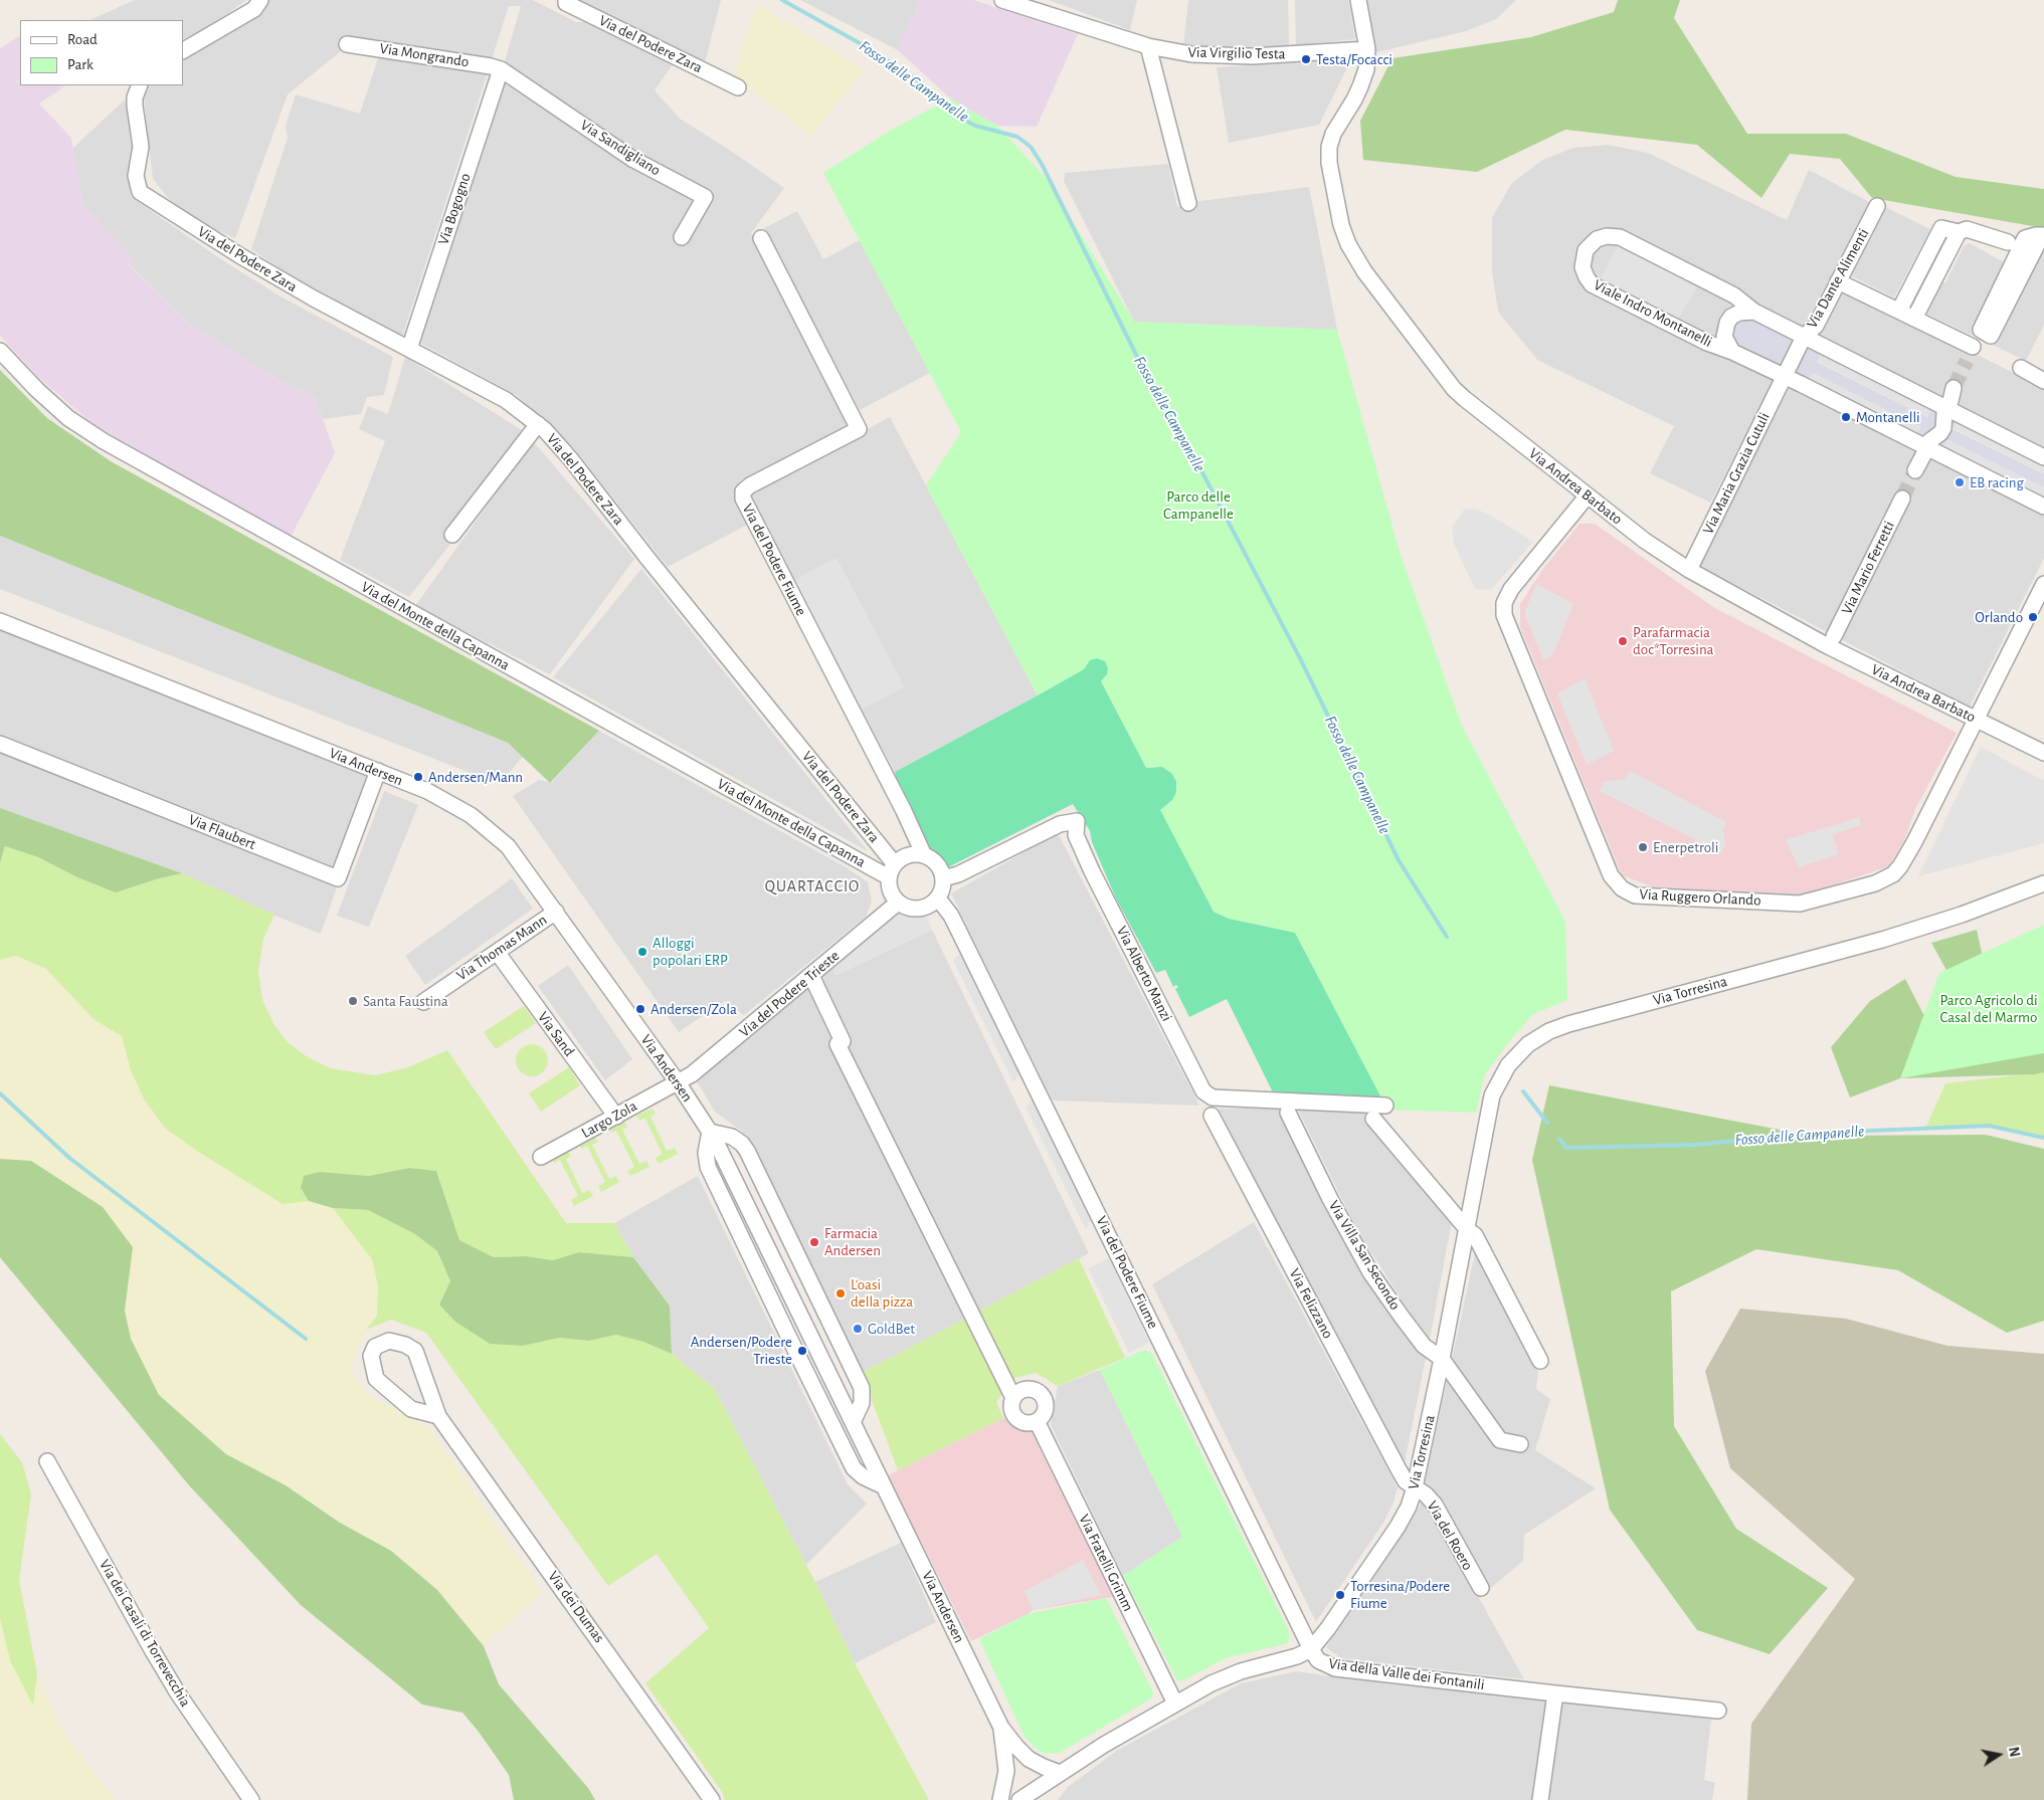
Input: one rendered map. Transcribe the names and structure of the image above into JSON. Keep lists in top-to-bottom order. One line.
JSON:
{"streets":{"street":["Via del Podere Zara","Via Virgilio Testa","Via Mongrando","Via Sandigliano","Via Bogogno","Via Dante Alimenti","Viale Indro Montanelli","Via Maria Grazia Cutuli","Via Andrea Barbato","Via del Podere Fiume","Via Mario Ferretti","Via del Monte della Capanna","Via Andersen","Via Flaubert","Via Ruggero Orlando","Via Thomas Mann","Via Alberto Manzi","Via Torresina","Via del Podere Trieste","Via Sand","Largo Zola","Via Villa San Secondo","Via Felizzano","Via del Roero","Via Fratelli Grimm","Via dei Dumas","Via dei Casali di Torrevecchia","Via della Valle dei Fontanili"]},"crossings":[["Via del Podere Zara","Via Bogogno"],["Via del Podere Zara","Via del Podere Fiume"],["Via del Podere Zara","Via del Monte della Capanna"],["Via del Podere Zara","Via Alberto Manzi"],["Via del Podere Zara","Via del Podere Trieste"],["Via Virgilio Testa","Via Andrea Barbato"],["Via Mongrando","Via Sandigliano"],["Via Mongrando","Via Bogogno"],["Via Sandigliano","Via Bogogno"],["Via Dante Alimenti","Viale Indro Montanelli"],["Via Dante Alimenti","Via Maria Grazia Cutuli"],["Viale Indro Montanelli","Via Maria Grazia Cutuli"],["Via Maria Grazia Cutuli","Via Andrea Barbato"],["Via Andrea Barbato","Via Ruggero Orlando"],["Via del Podere Fiume","Via del Monte della Capanna"],["Via del Podere Fiume","Via Alberto Manzi"],["Via del Podere Fiume","Via Torresina"],["Via del Podere Fiume","Via del Podere Trieste"],["Via del Podere Fiume","Via della Valle dei Fontanili"],["Via del Monte della Capanna","Via Alberto Manzi"],["Via del Monte della Capanna","Via del Podere Trieste"],["Via Andersen","Via Flaubert"],["Via Andersen","Via Thomas Mann"],["Via Andersen","Via del Podere Trieste"],["Via Andersen","Largo Zola"],["Via Andersen","Via della Valle dei Fontanili"],["Via Thomas Mann","Via Sand"],["Via Alberto Manzi","Via del Podere Trieste"],["Via Torresina","Via Villa San Secondo"],["Via Torresina","Via Felizzano"],["Via Torresina","Via del Roero"],["Via Torresina","Via della Valle dei Fontanili"],["Via del Podere Trieste","Largo Zola"],["Via Sand","Largo Zola"],["Via Felizzano","Via del Roero"],["Via Fratelli Grimm","Via della Valle dei Fontanili"]],"districts":["QUARTACCIO"],"water":["Fosso delle Campanelle"],"parks":["Parco delle Campanelle","Parco Agricolo di Casal del Marmo"],"places":["Testa/Focacci","Montanelli","EB racing","Orlando","Parafarmacia doc*Torresina","Andersen/Mann","Enerpetroli","Alloggi popolari ERP","Santa Faustina","Andersen/Zola","Farmacia Andersen","L'oasi della pizza","GoldBet","Andersen/Podere Trieste","Torresina/Podere Fiume"],"legend":["Road","Park"],"north":"right"}
